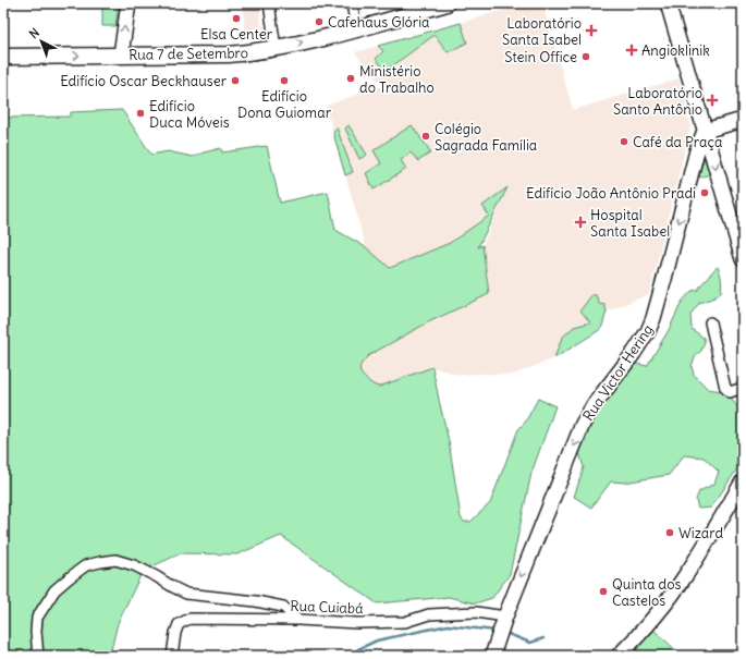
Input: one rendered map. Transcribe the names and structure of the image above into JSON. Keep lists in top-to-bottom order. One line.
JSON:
{"streets":{"main road":["Rua 7 de Setembro"],"street":["Rua Victor Hering","Rua Cuiabá"]},"crossings":[["Rua Victor Hering","Rua Cuiabá"]],"one_way":["Rua 7 de Setembro","Rua Victor Hering"],"places":{"other":["Elsa Center","Cafehaus Glória","Stein Office","Ministério do Trabalho","Edifício Oscar Beckhauser","Edifício Dona Guiomar","Edifício Duca Móveis","Colégio Sagrada Família","Café da Praça","Edifício João Antônio Pradi","Wizard","Quinta dos Castelos"],"health":["Laboratório Santa Isabel","Angioklinik","Laboratório Santo Antônio","Hospital Santa Isabel"]},"north":"top left"}
